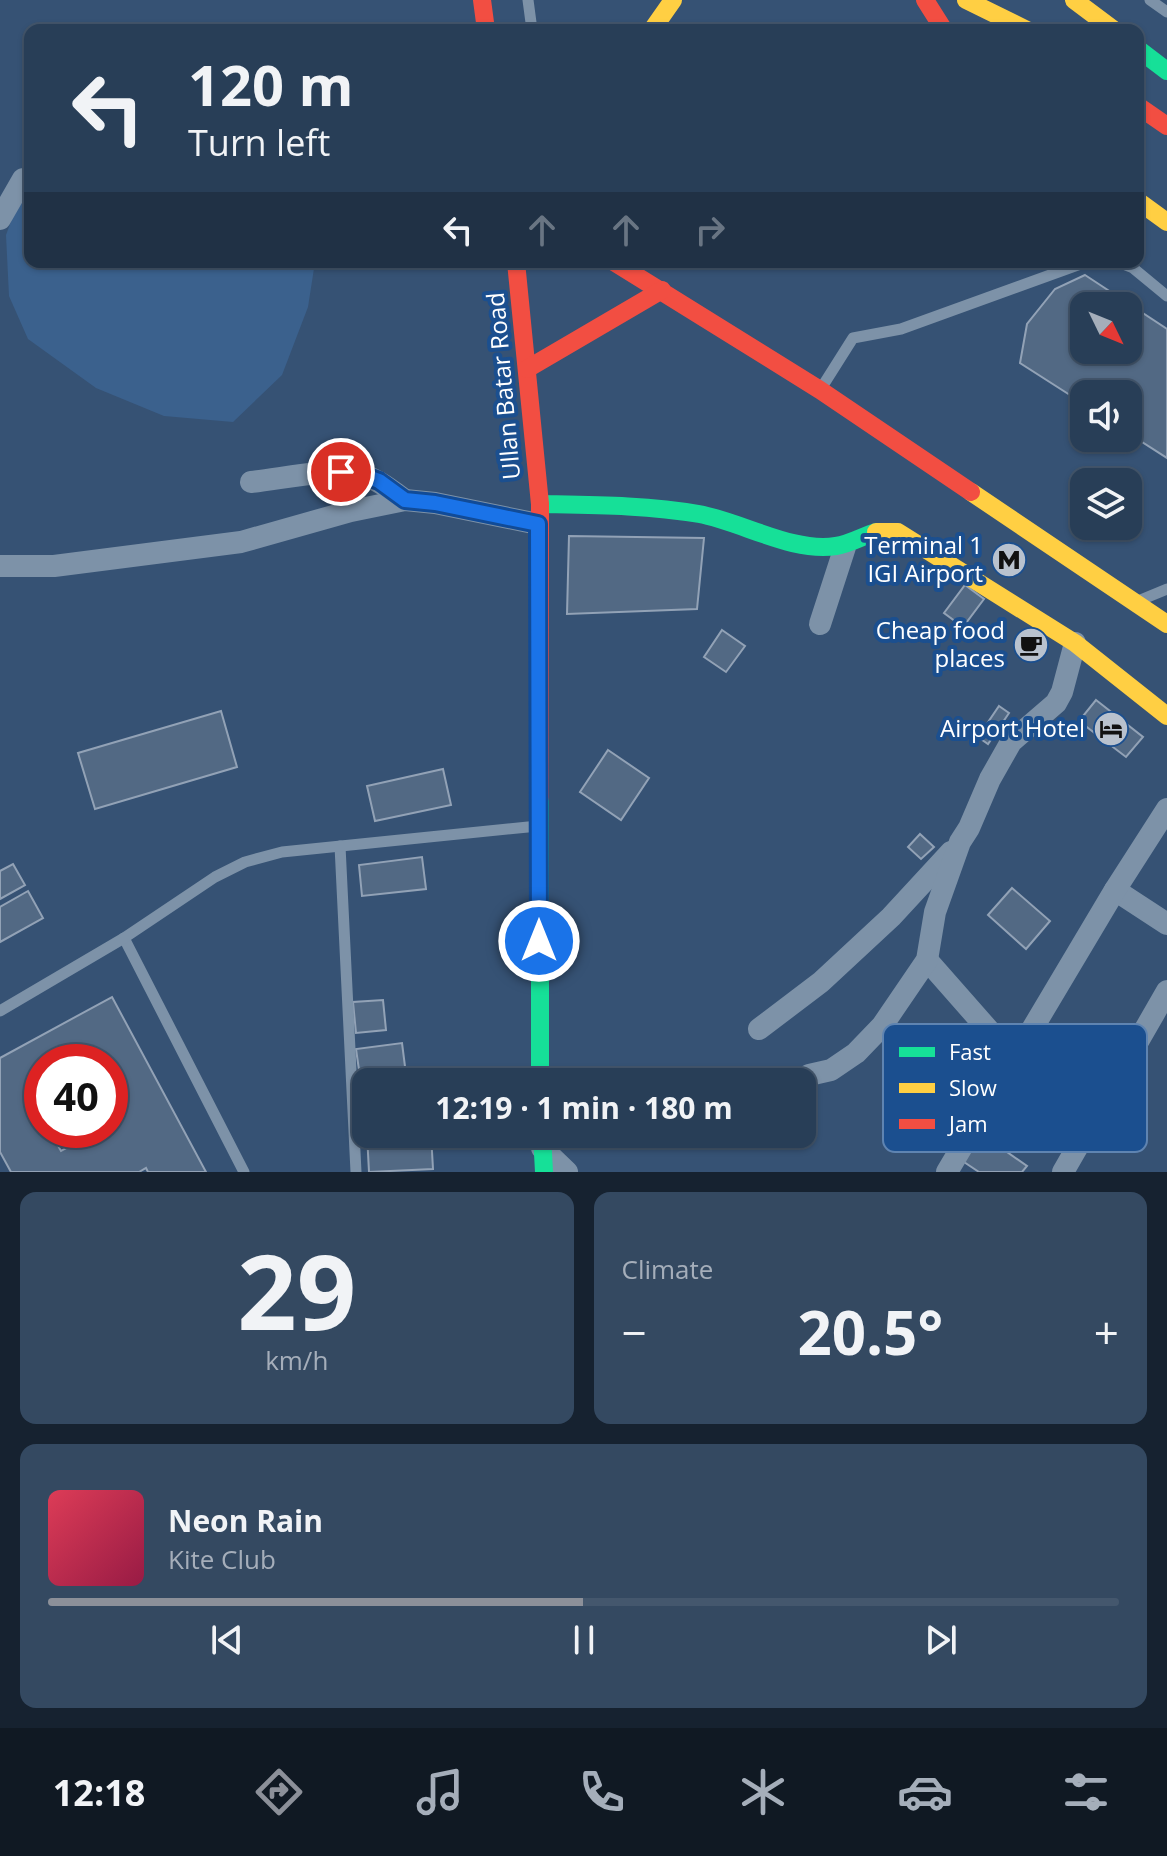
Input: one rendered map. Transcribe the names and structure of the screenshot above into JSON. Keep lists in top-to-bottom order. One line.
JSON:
{"streets":{"street":["Ullan Batar Road"]},"places":{"metro station":["Terminal 1 IGI Airport"],"cafe":["Cheap food places"],"hotel":["Airport Hotel"]},"legend":["Fast","Slow","Jam"],"north":"bottom right","page":{"turn":["120 m","Turn left"],"limit":"40","trip":"12:19 · 1 min · 180 m","tile":[["29","km/h"],"Climate"],"heat":["−","20.5°","+"],"song":["Neon Rain","Kite Club"],"tabs":"12:18"}}
